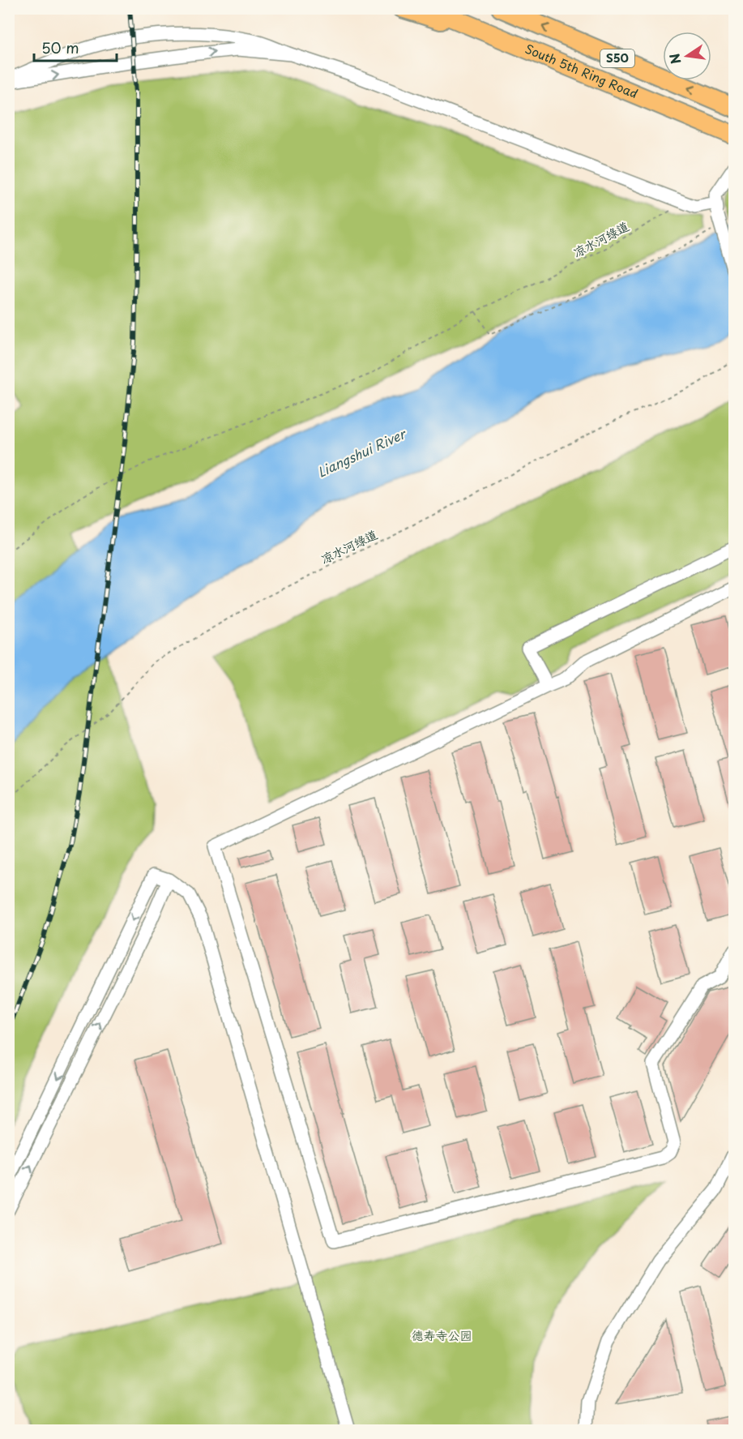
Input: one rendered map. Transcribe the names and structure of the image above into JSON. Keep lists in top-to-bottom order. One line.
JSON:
{"streets":{"highway":["S50","South 5th Ring Road"],"path":["凉水河绿道"]},"water":["Liangshui River"],"parks":["德寿寺公园"],"scale_bar":"50 m","north":"left"}
